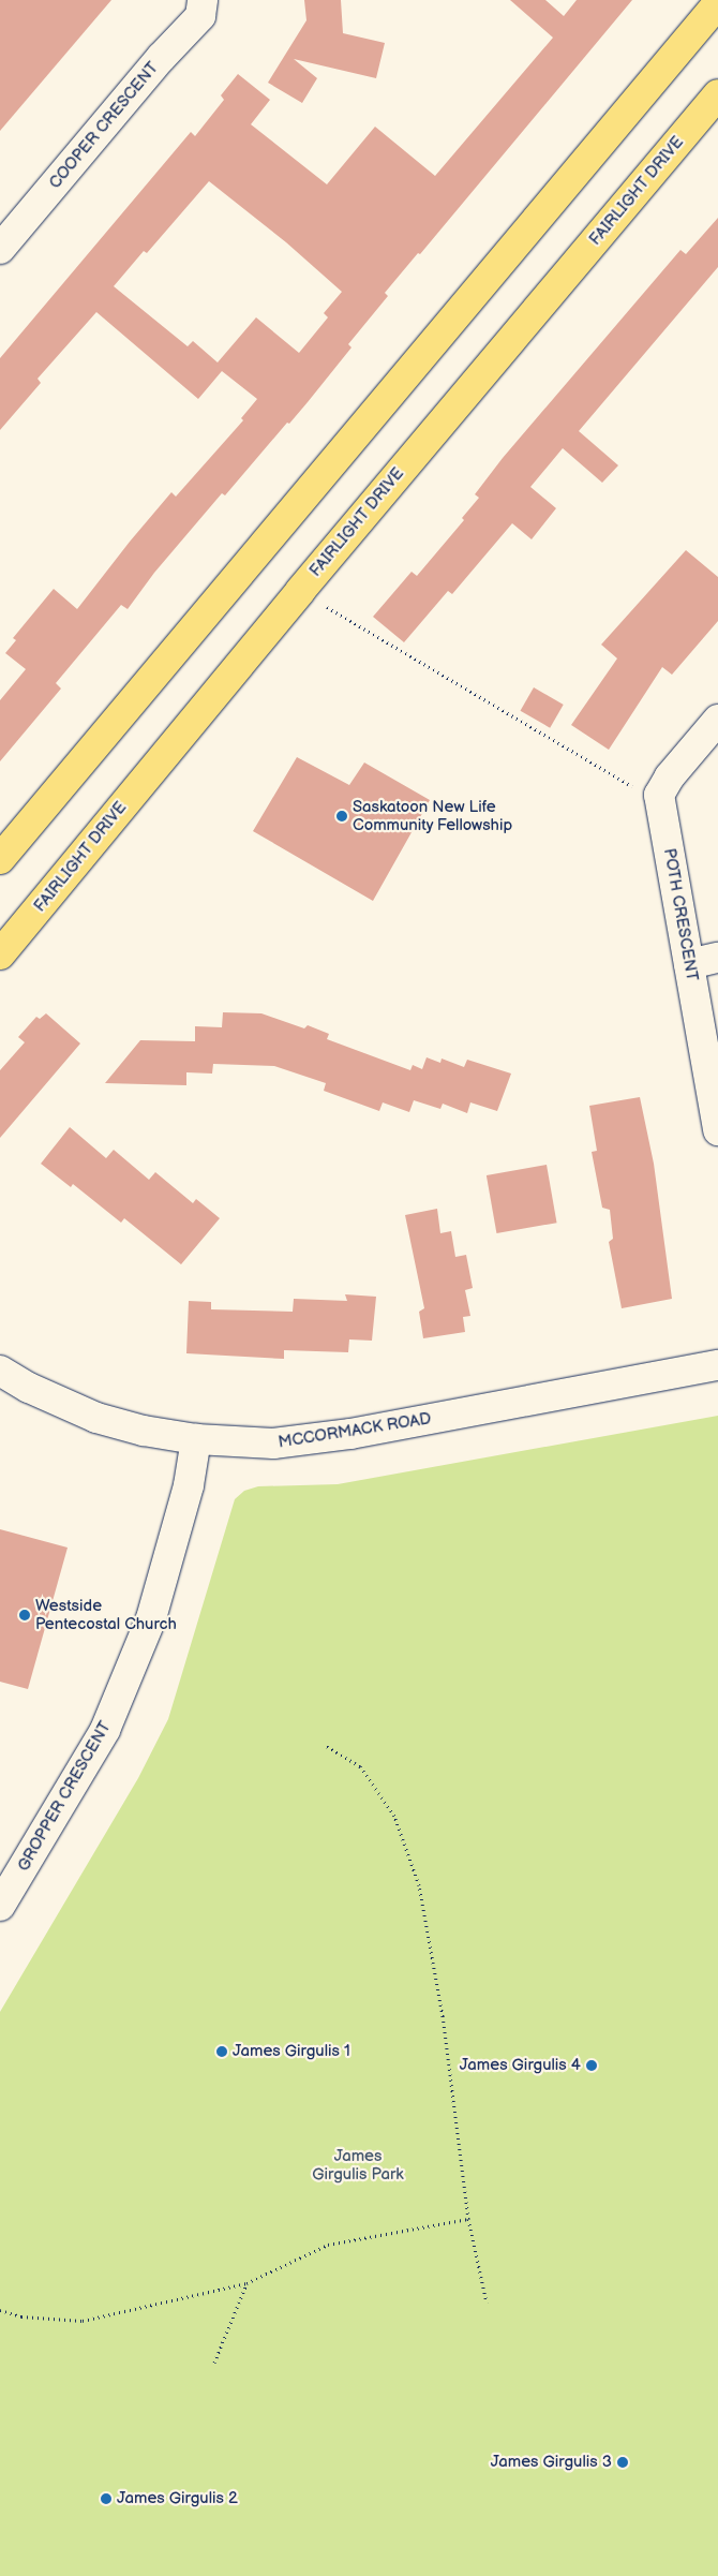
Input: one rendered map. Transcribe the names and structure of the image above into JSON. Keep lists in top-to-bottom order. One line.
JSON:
{"streets":{"main road":["FAIRLIGHT DRIVE"],"street":["COOPER CRESCENT","POTH CRESCENT","MCCORMACK ROAD","GROPPER CRESCENT"]},"crossings":[["MCCORMACK ROAD","GROPPER CRESCENT"]],"parks":["James Girgulis Park"],"places":["Saskatoon New Life Community Fellowship","Westside Pentecostal Church","James Girgulis 1","James Girgulis 4","James Girgulis 3","James Girgulis 2"]}
